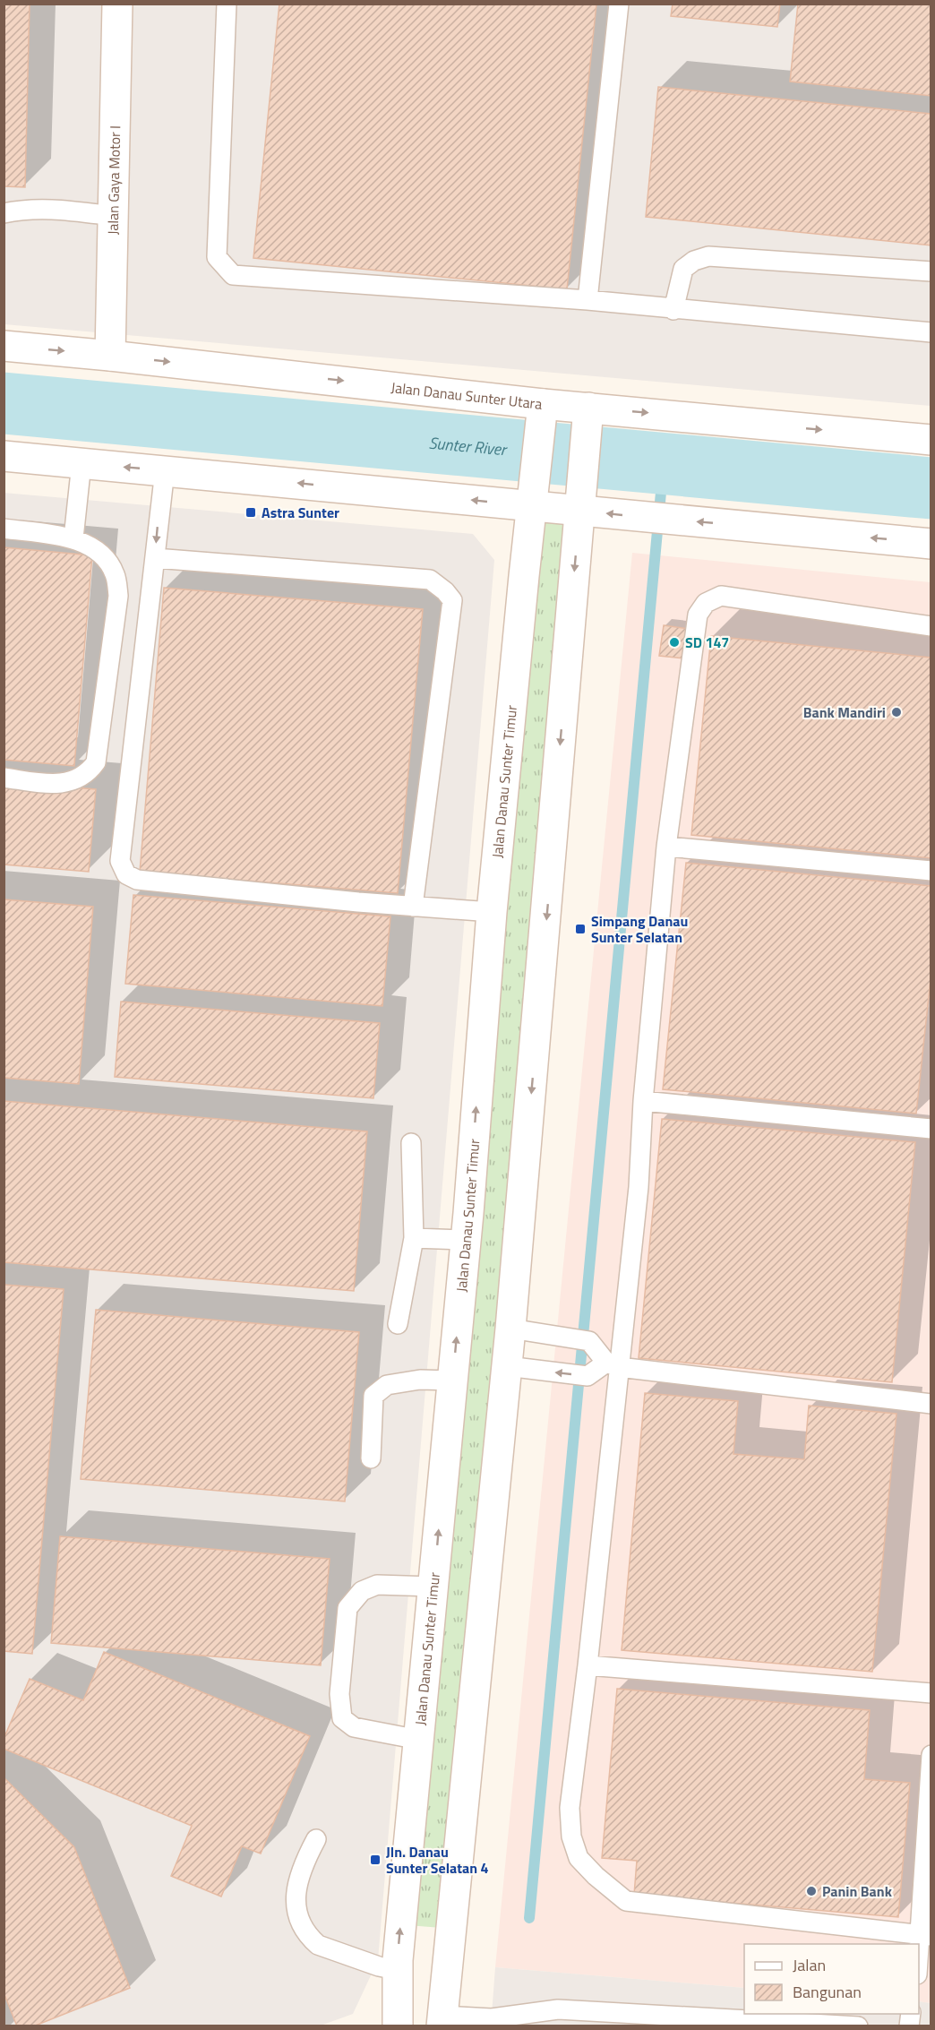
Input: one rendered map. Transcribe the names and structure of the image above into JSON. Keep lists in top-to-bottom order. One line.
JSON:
{"streets":{"main road":["Jalan Gaya Motor I","Jalan Danau Sunter Utara","Jalan Danau Sunter Timur"]},"crossings":[["Jalan Gaya Motor I","Jalan Danau Sunter Utara"],["Jalan Danau Sunter Utara","Jalan Danau Sunter Timur"]],"water":["Sunter River"],"places":{"transit":["Astra Sunter","Simpang Danau Sunter Selatan","Jln. Danau Sunter Selatan 4"],"other":["SD 147","Bank Mandiri","Panin Bank"]},"legend":["Jalan","Bangunan"]}
